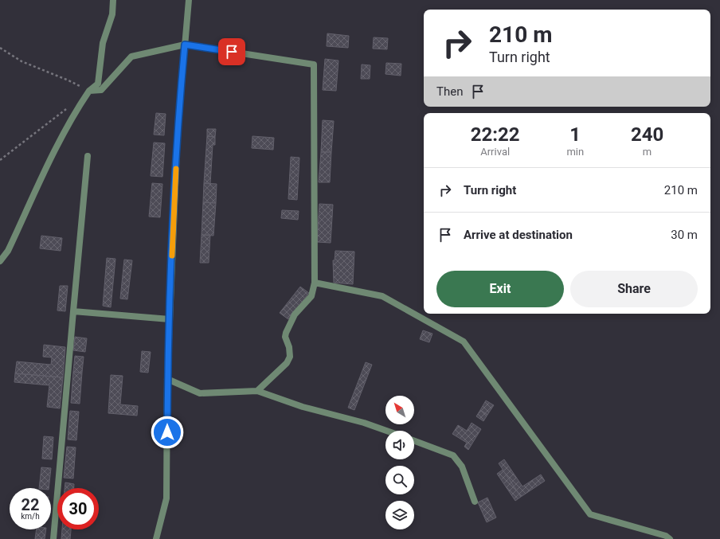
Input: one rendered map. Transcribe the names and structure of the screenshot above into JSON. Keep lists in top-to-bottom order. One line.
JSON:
{"north":"top left","page":{"turn":["210 m","Turn right"],"then":"Then","eta":["22:22","Arrival","1","min","240","m"],"list":[{"name":"Turn right","value":"210 m"},{"name":"Arrive at destination","value":"30 m"}],"buttons":["Exit","Share"],"speed":"22 km/h","limit":"30"}}
